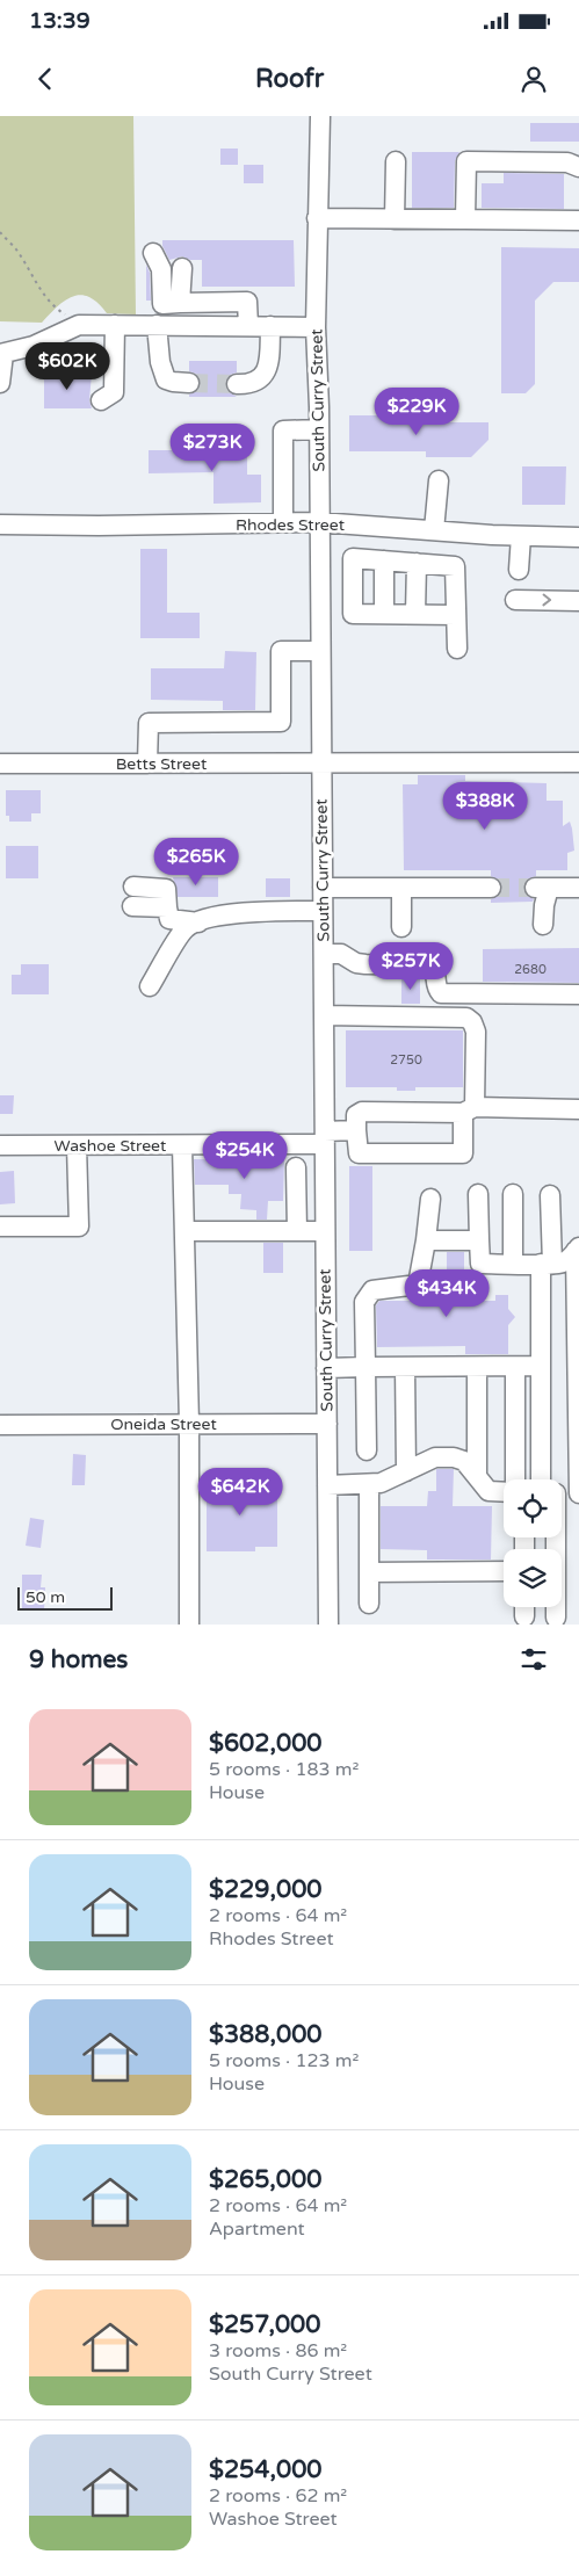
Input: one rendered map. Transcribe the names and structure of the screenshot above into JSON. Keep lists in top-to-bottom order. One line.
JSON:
{"streets":{"street":["South Curry Street","Rhodes Street","Betts Street","Washoe Street","Oneida Street"]},"crossings":[["South Curry Street","Rhodes Street"],["South Curry Street","Betts Street"],["South Curry Street","Washoe Street"],["South Curry Street","Oneida Street"]],"house_numbers":["2680","2750"],"scale_bar":"50 m","page":{"status":"13:39","header":"Roofr","price":["$602K","$229K","$273K","$388K","$265K","$257K","$254K","$434K","$642K"],"scale":"50 m","heading":"9 homes","list":[{"name":"$602,000","note":"5 rooms · 183 m² · House"},{"name":"$229,000","note":"2 rooms · 64 m² · Rhodes Street"},{"name":"$388,000","note":"5 rooms · 123 m² · House"},{"name":"$265,000","note":"2 rooms · 64 m² · Apartment"},{"name":"$257,000","note":"3 rooms · 86 m² · South Curry Street"},{"name":"$254,000","note":"2 rooms · 62 m² · Washoe Street"}]}}
